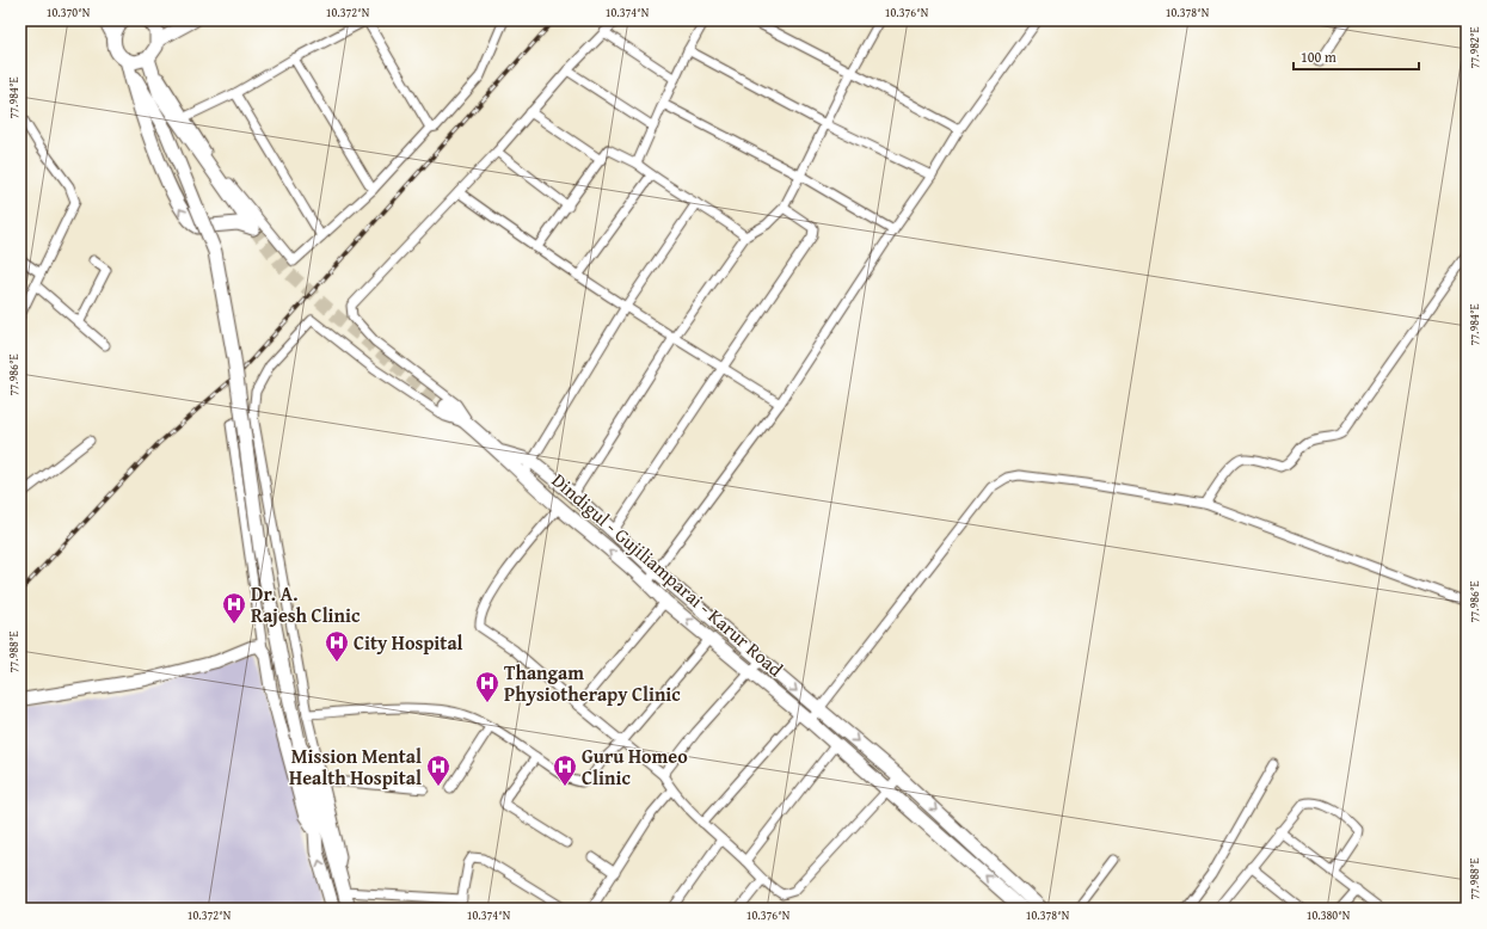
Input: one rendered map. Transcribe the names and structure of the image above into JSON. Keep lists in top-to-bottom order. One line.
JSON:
{"streets":{"main road":["Dindigul - Gujiliamparai - Karur Road"]},"places":{"hospital":["Dr. A. Rajesh Clinic","City Hospital","Thangam Physiotherapy Clinic","Mission Mental Health Hospital","Guru Homeo Clinic"]},"scale_bar":"100 m","coordinates":["10.370°N","10.372°N","10.374°N","10.376°N","10.378°N","77.982°E","77.984°E","77.986°E","77.988°E","10.380°N"]}
